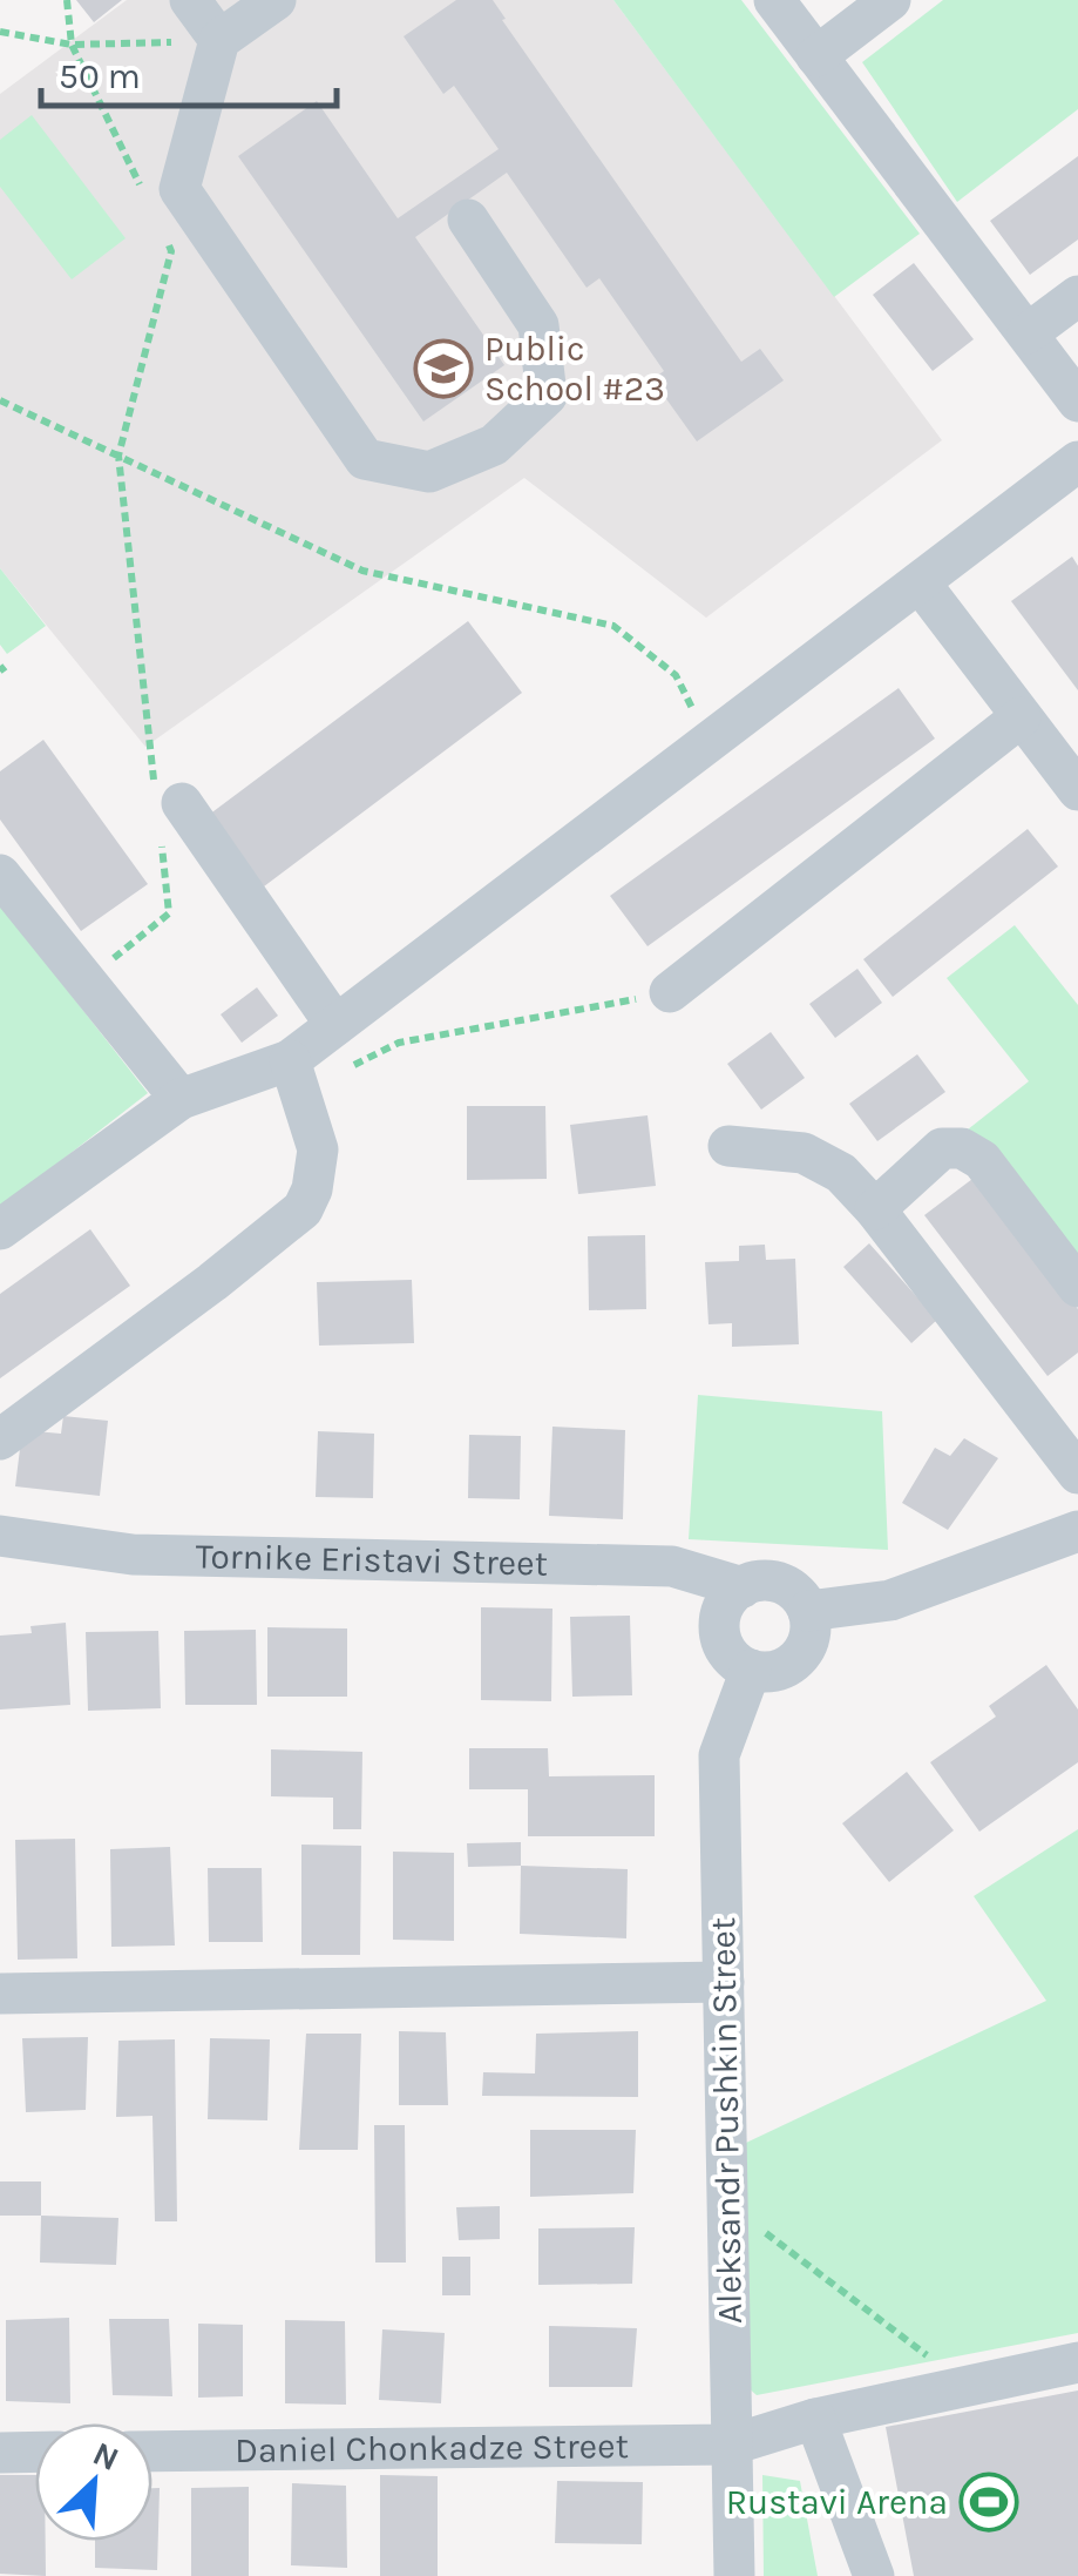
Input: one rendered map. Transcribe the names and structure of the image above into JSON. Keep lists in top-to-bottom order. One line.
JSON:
{"streets":{"street":["Tornike Eristavi Street","Aleksandr Pushkin Street","Daniel Chonkadze Street"]},"crossings":[["Tornike Eristavi Street","Aleksandr Pushkin Street"],["Aleksandr Pushkin Street","Daniel Chonkadze Street"]],"places":{"school or university":["Public School #23"],"sports":["Rustavi Arena"]},"scale_bar":"50 m","north":"top right"}
